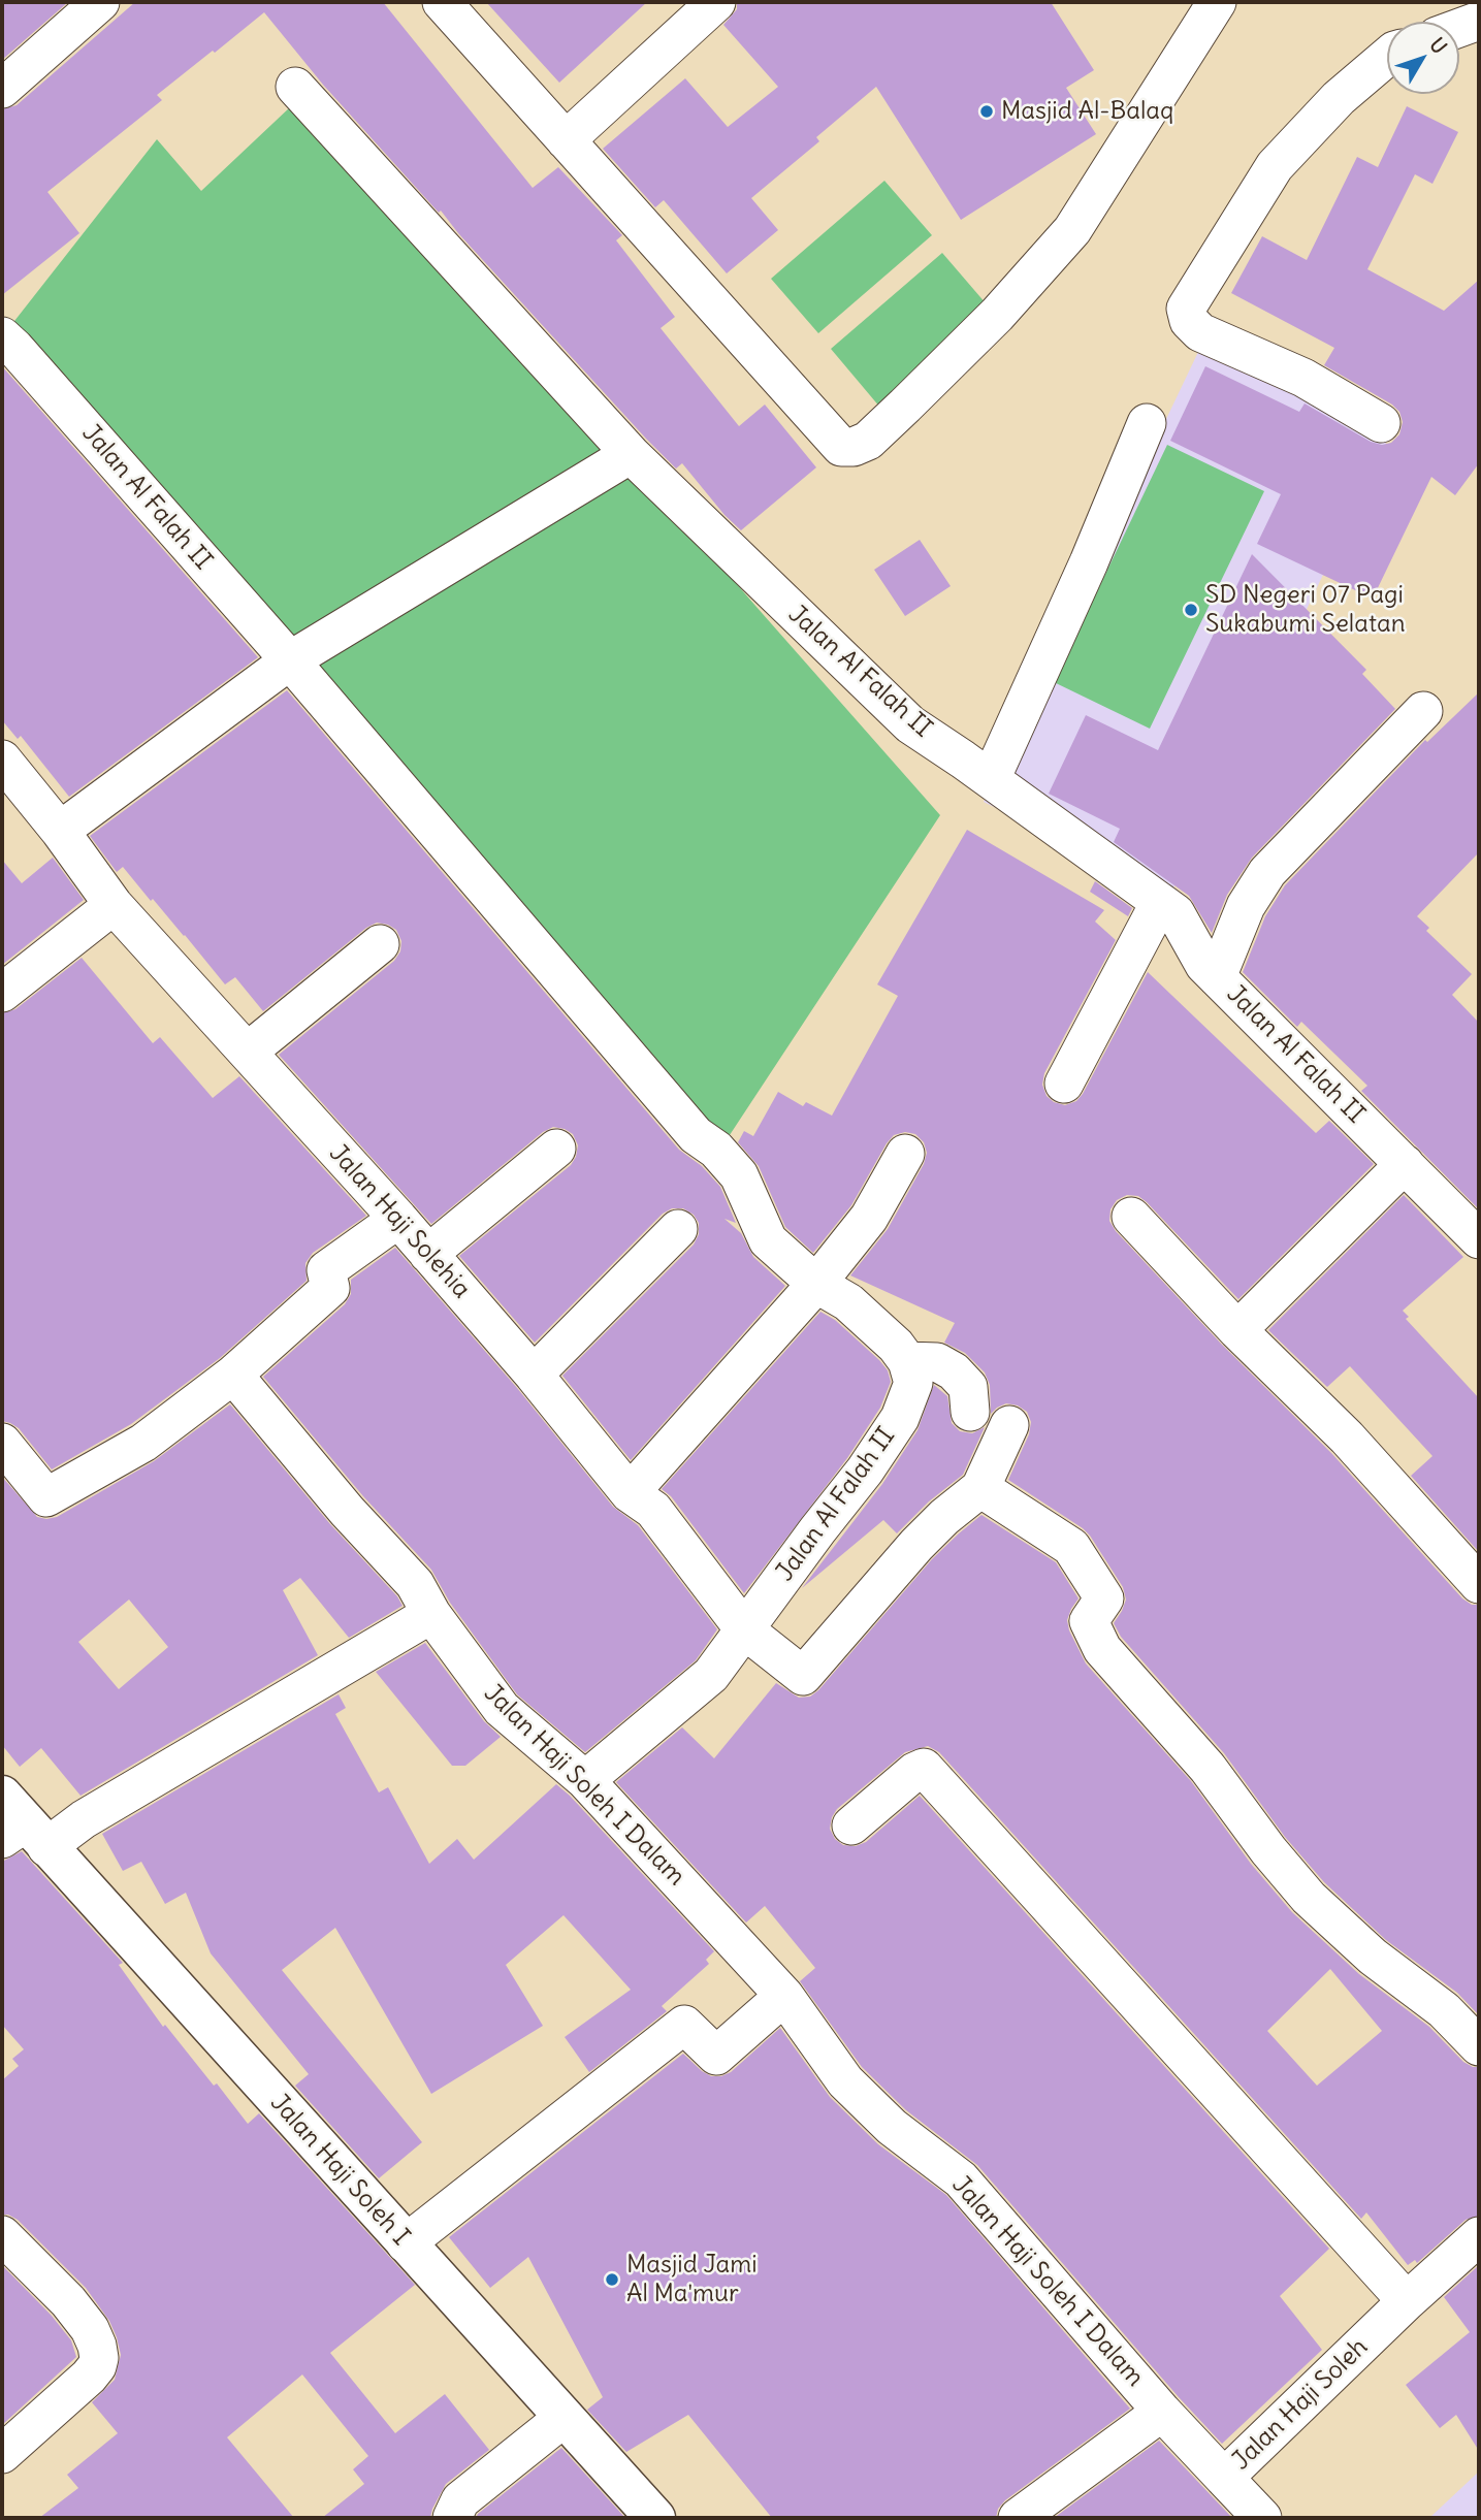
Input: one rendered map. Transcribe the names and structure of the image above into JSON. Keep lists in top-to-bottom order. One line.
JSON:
{"streets":{"street":["Jalan Al Falah II","Jalan Haji Solehia","Jalan Haji Soleh I Dalam","Jalan Haji Soleh I","Jalan Haji Soleh"]},"crossings":[["Jalan Al Falah II","Jalan Haji Solehia"],["Jalan Al Falah II","Jalan Haji Soleh I Dalam"],["Jalan Haji Soleh I Dalam","Jalan Haji Soleh"]],"places":["Masjid Al-Balaq","SD Negeri 07 Pagi Sukabumi Selatan","Masjid Jami Al Ma'mur"],"north":"top right"}
